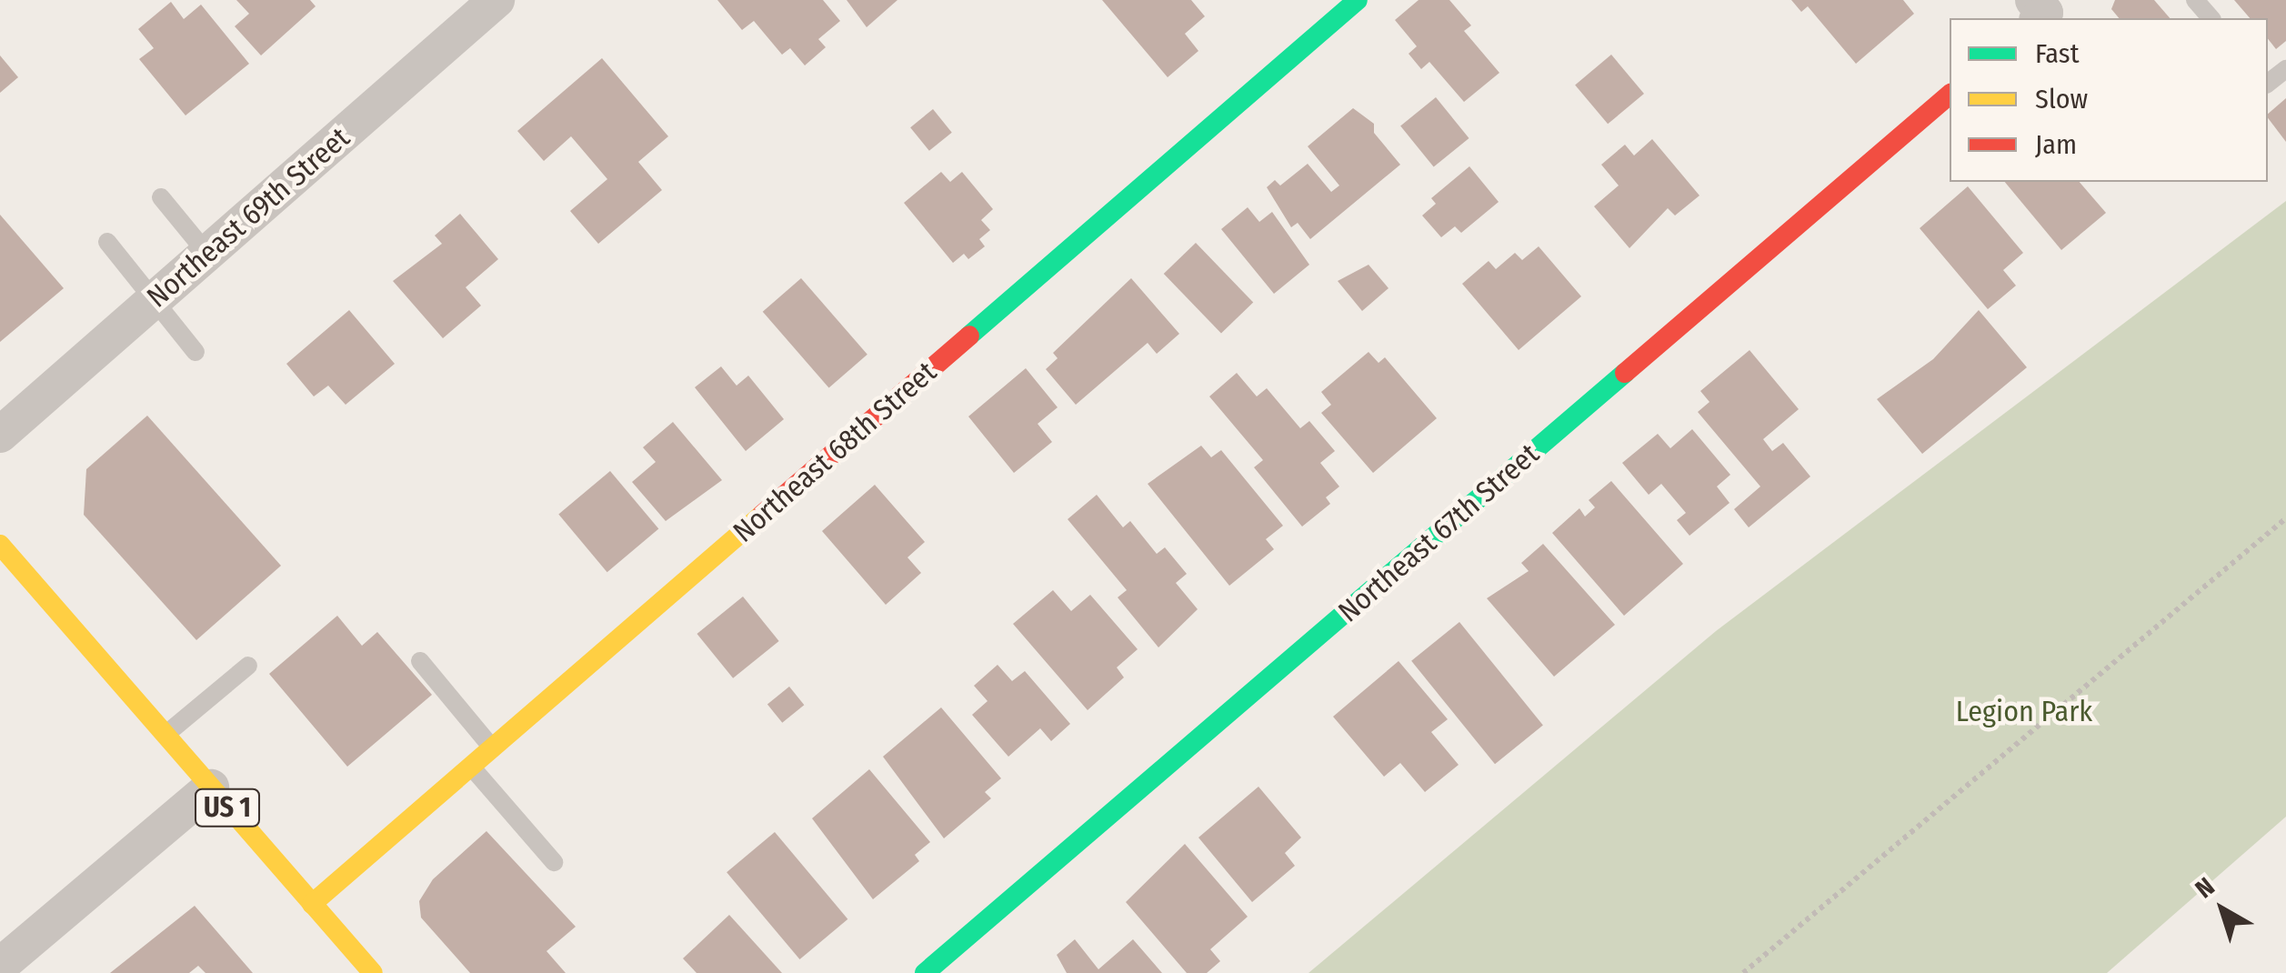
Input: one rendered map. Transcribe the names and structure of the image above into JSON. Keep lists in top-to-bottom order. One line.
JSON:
{"streets":{"street":["Northeast 69th Street","Northeast 68th Street","Northeast 67th Street","US 1"]},"crossings":[["Northeast 68th Street","US 1"]],"parks":["Legion Park"],"legend":["Fast","Slow","Jam"],"north":"top left"}
